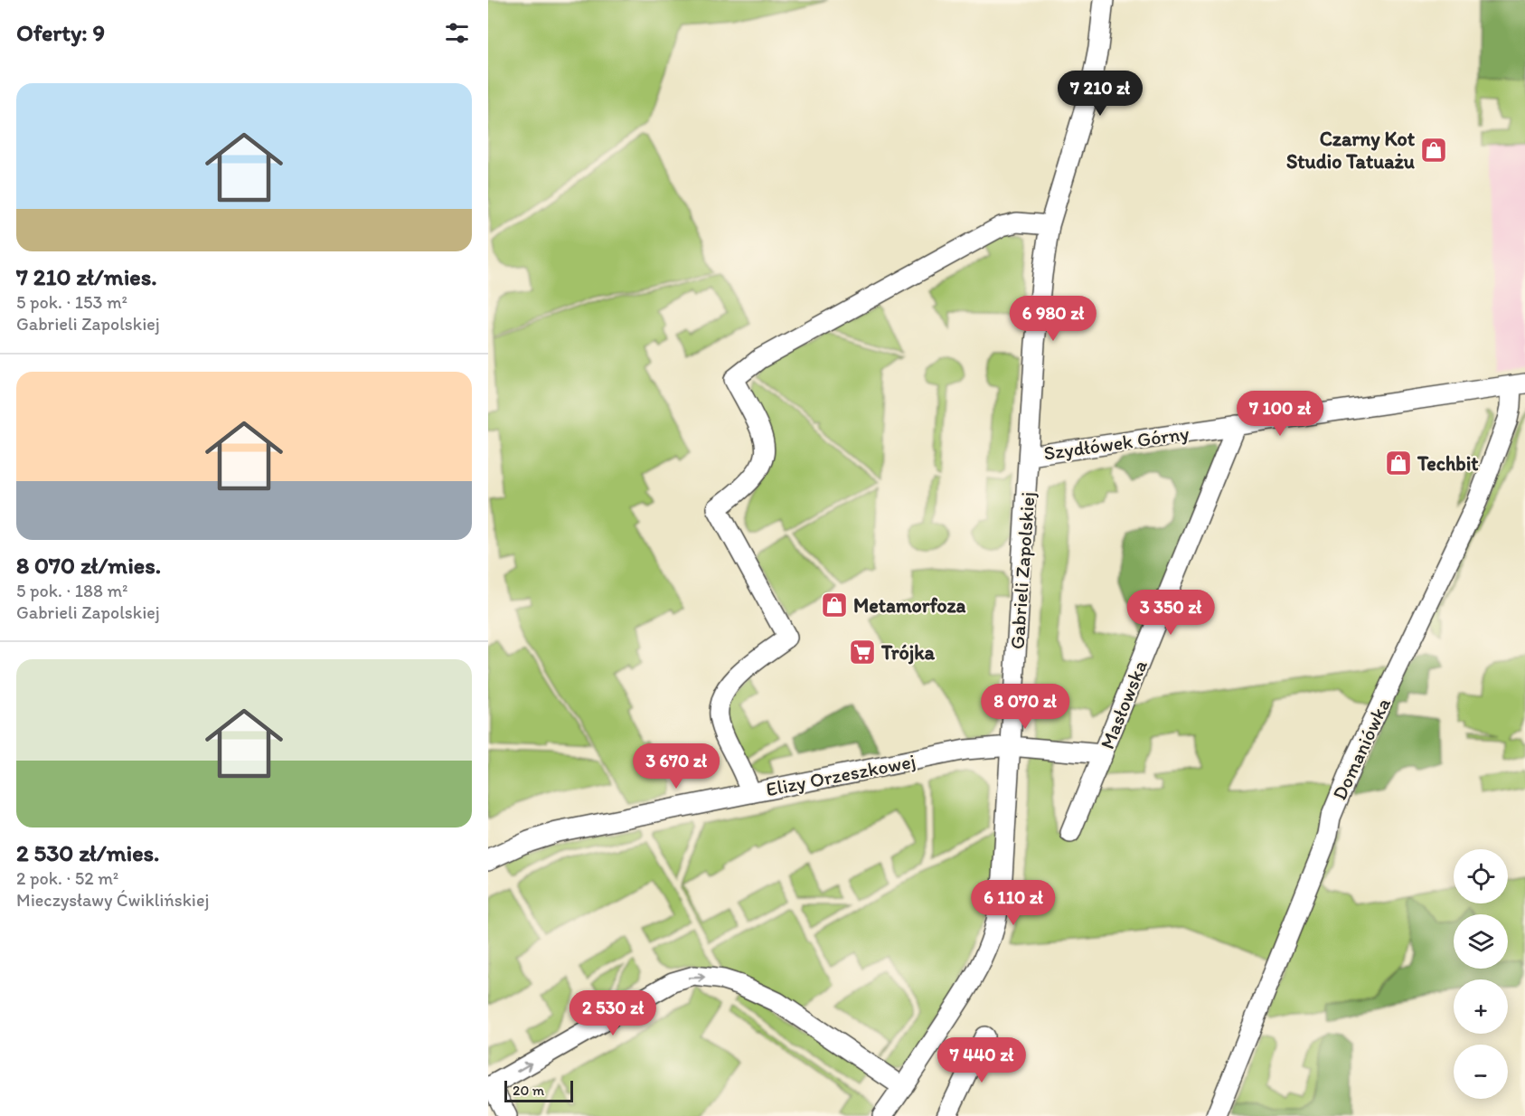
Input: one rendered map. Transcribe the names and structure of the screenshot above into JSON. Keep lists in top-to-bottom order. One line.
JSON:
{"streets":{"street":["Szydłówek Górny","Gabrieli Zapolskiej","Masłowska","Domaniówka","Elizy Orzeszkowej"]},"crossings":[["Szydłówek Górny","Gabrieli Zapolskiej"],["Szydłówek Górny","Masłowska"],["Szydłówek Górny","Domaniówka"],["Gabrieli Zapolskiej","Elizy Orzeszkowej"],["Masłowska","Elizy Orzeszkowej"]],"places":{"shop":["Czarny Kot Studio Tatuażu","Techbit","Metamorfoza"],"supermarket":["Trójka"]},"scale_bar":"20 m","page":{"heading":"Oferty: 9","list":[{"name":"7 210 zł/mies.","note":"5 pok. · 153 m² · Gabrieli Zapolskiej"},{"name":"8 070 zł/mies.","note":"5 pok. · 188 m² · Gabrieli Zapolskiej"},{"name":"2 530 zł/mies.","note":"2 pok. · 52 m² · Mieczysławy Ćwiklińskiej"}],"price":["7 210 zł","6 980 zł","7 100 zł","3 350 zł","8 070 zł","3 670 zł","6 110 zł","2 530 zł","7 440 zł"],"map_buttons":["+","−"],"scale":"20 m"}}
